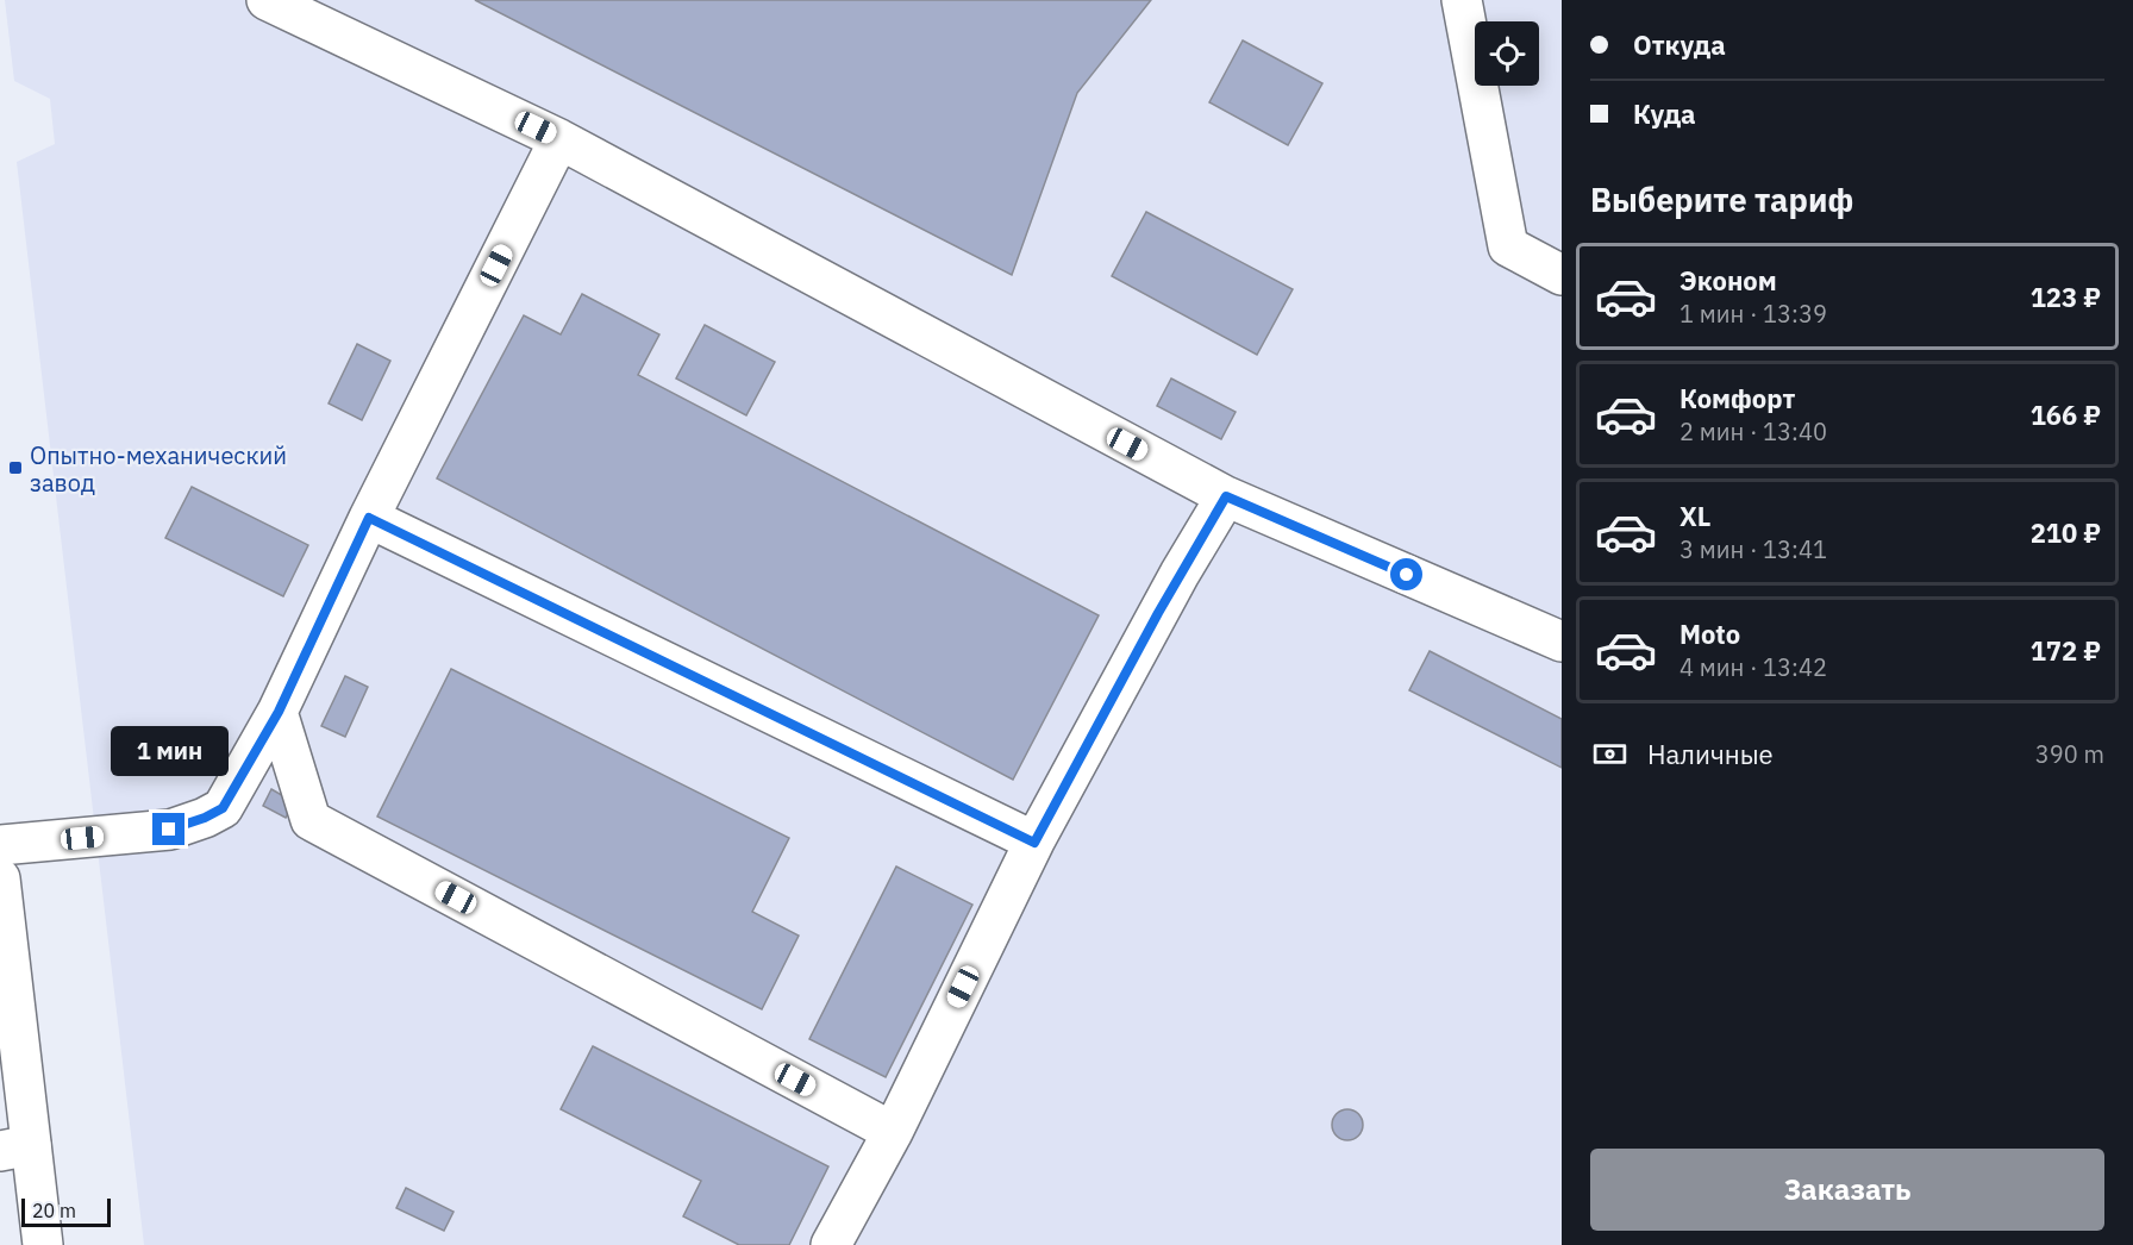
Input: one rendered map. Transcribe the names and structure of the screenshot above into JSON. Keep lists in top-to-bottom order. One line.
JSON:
{"places":{"transit":["Опытно-механический завод"]},"scale_bar":"20 m","page":{"banner":["Откуда","Куда"],"heading":"Выберите тариф","list":[{"name":"Эконом","note":"1 мин · 13:39","value":"123 ₽"},{"name":"Комфорт","note":"2 мин · 13:40","value":"166 ₽"},{"name":"XL","note":"3 мин · 13:41","value":"210 ₽"},{"name":"Moto","note":"4 мин · 13:42","value":"172 ₽"}],"pay":["Наличные","390 m"],"bubble":"1 мин","buttons":"Заказать","scale":"20 m"}}
